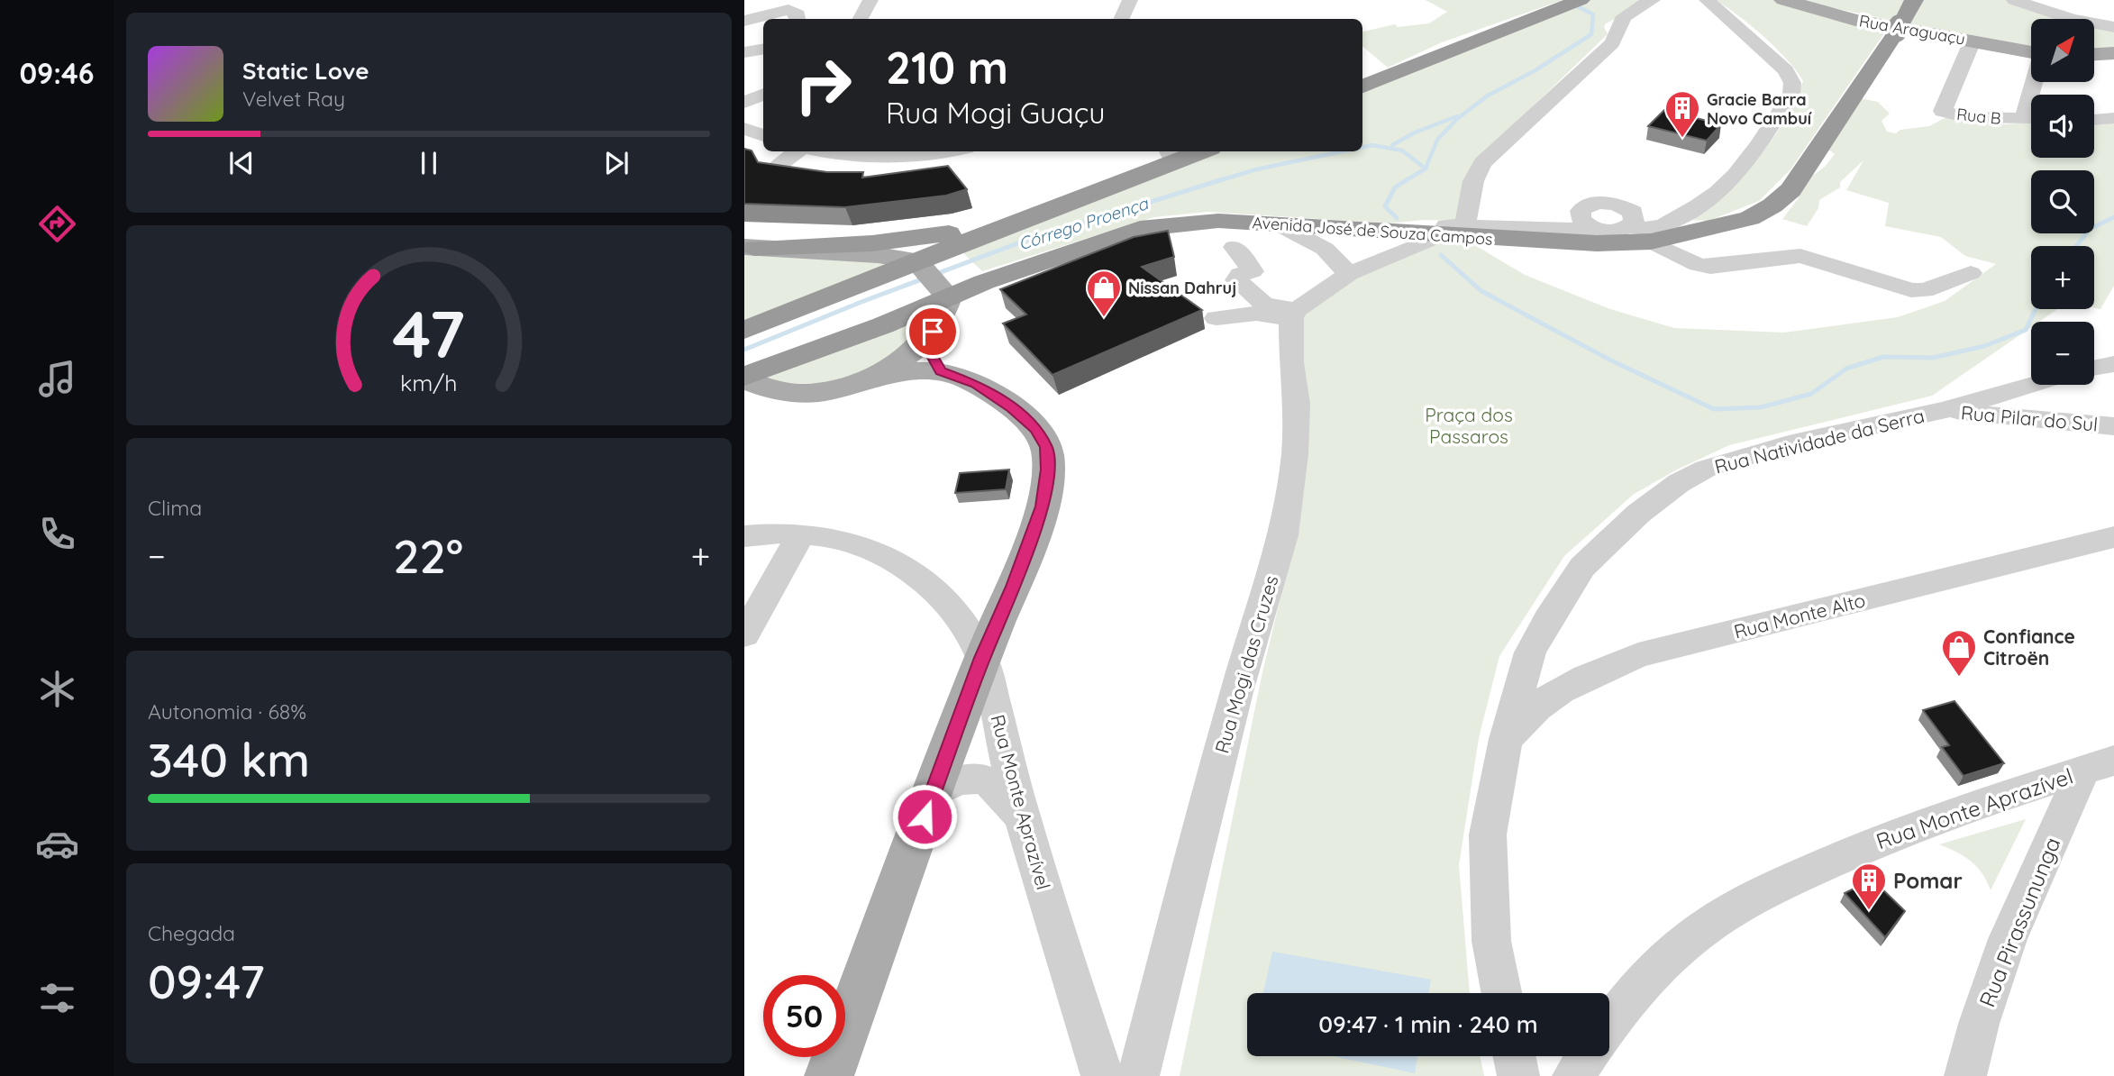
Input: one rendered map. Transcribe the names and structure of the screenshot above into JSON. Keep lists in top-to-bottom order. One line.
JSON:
{"streets":{"highway":["Avenida José de Souza Campos"],"main road":["Rua Araguaçu"],"street":["Rua B","Rua Pilar do Sul","Rua Natividade da Serra","Rua Monte Alto","Rua Mogi das Cruzes","Rua Monte Aprazível","Rua Pirassununga"]},"crossings":[["Rua Araguaçu","Rua B"],["Rua Pilar do Sul","Rua Natividade da Serra"],["Rua Natividade da Serra","Rua Monte Alto"],["Rua Monte Aprazível","Rua Pirassununga"]],"water":["Córrego Proença"],"parks":["Praça dos Passaros"],"places":{"building":["Gracie Barra Novo Cambuí","Pomar"],"shop":["Nissan Dahruj","Confiance Citroën"]},"north":"top right","page":{"tabs":"09:46","map_buttons":["+","−"],"turn":["210 m","Rua Mogi Guaçu"],"song":["Static Love","Velvet Ray"],"tile":["Clima",["Autonomia · 68%","340 km"],["Chegada","09:47"]],"heat":["−","22°","+"],"limit":"50","trip":"09:47 · 1 min · 240 m","gauge":["47","km/h"]}}
